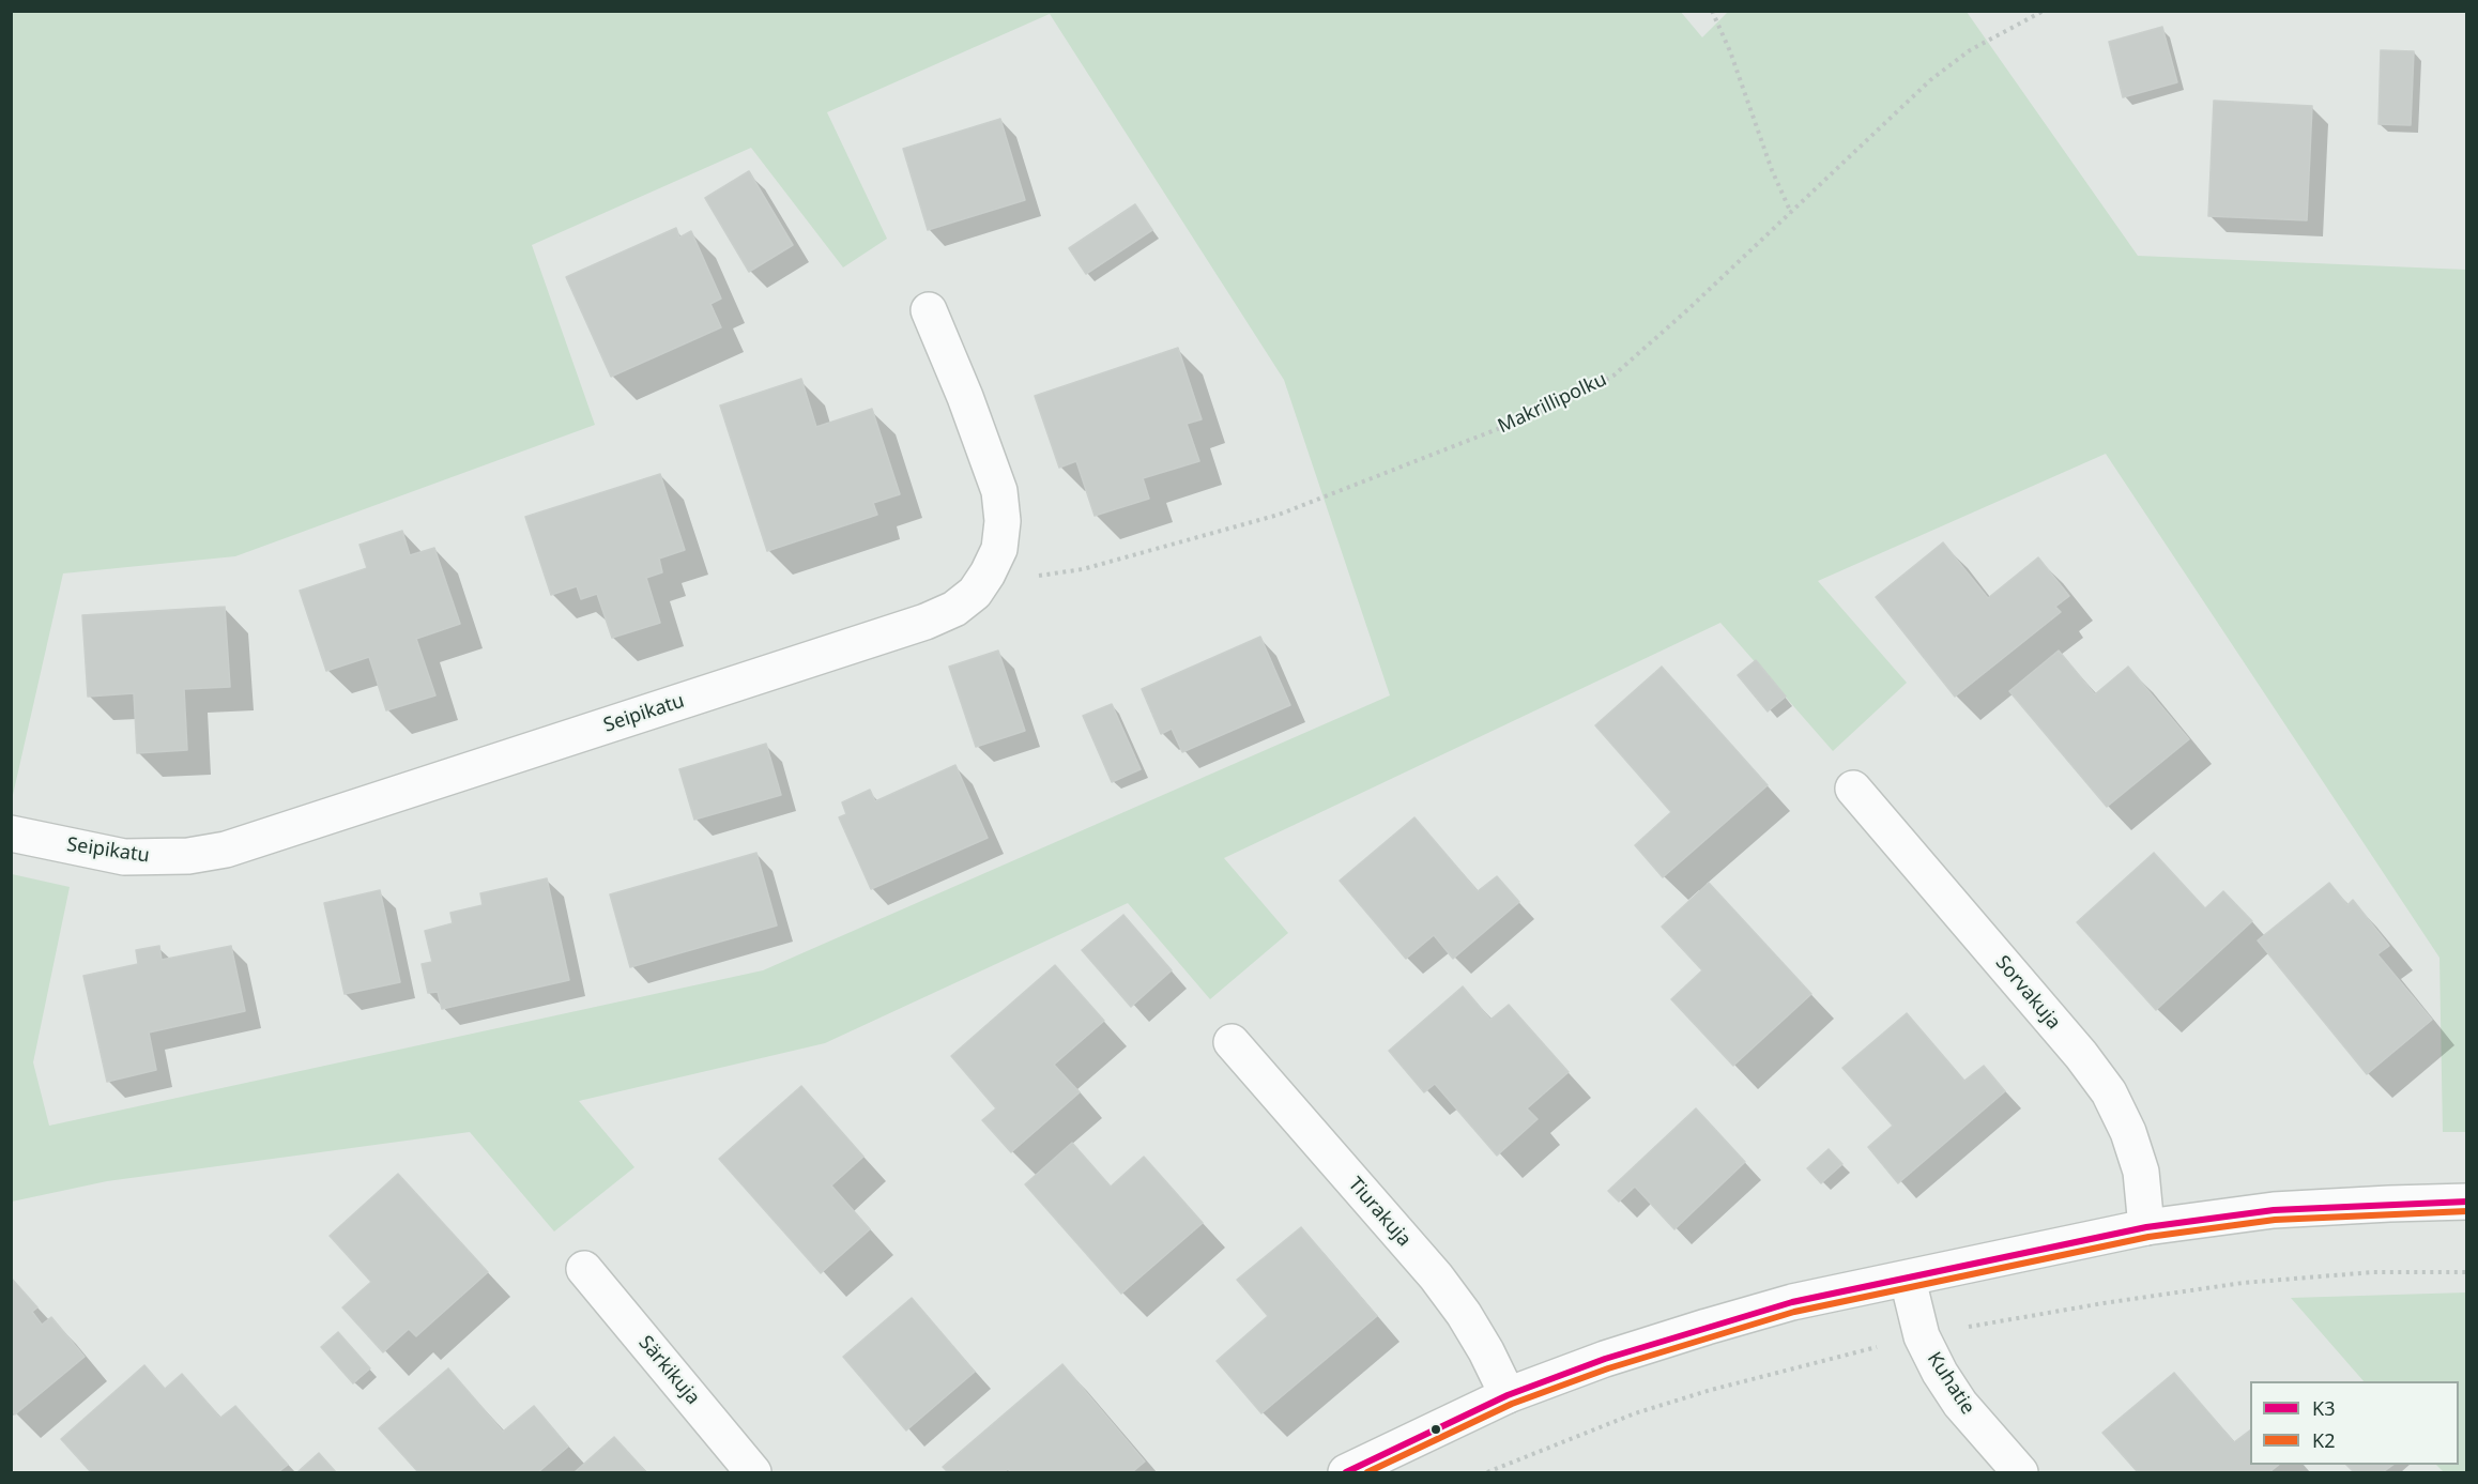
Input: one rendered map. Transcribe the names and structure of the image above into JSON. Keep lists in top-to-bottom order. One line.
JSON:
{"streets":{"street":["Seipikatu","Sorvakuja","Tiurakuja","Särkikuja","Kuhatie"],"path":["Makrillipolku"]},"crossings":[["Makrillipolku","Seipikatu"]],"lines":["transit line K3","transit line K2"],"legend":["K3","K2"]}
